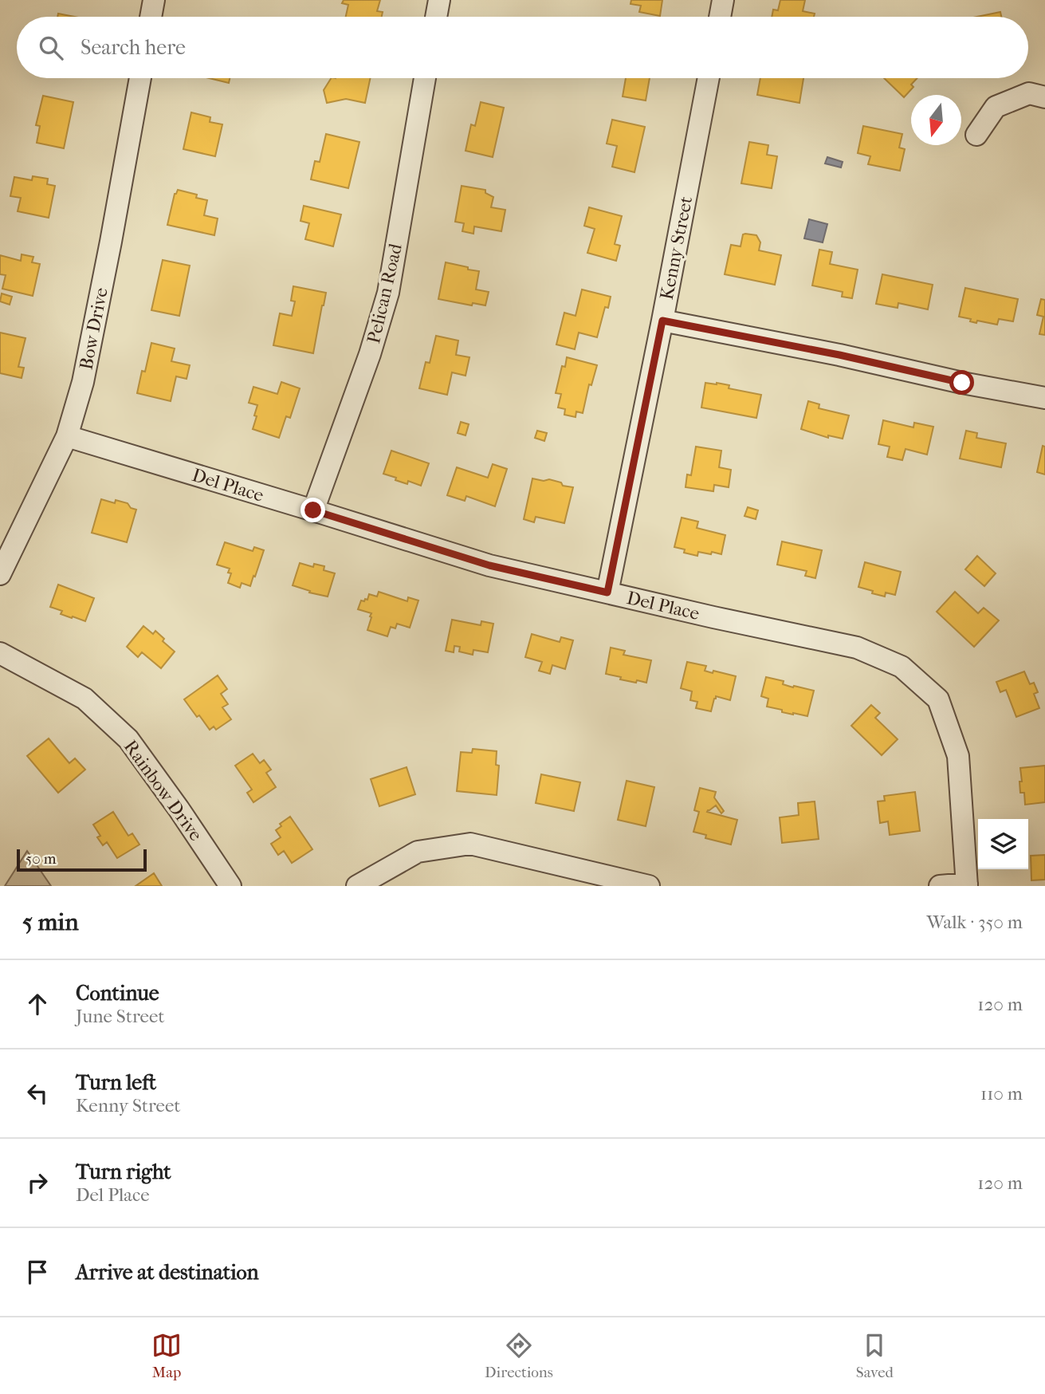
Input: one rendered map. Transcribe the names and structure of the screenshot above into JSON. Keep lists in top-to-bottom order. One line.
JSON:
{"streets":{"street":["Kenny Street","Pelican Road","Bow Drive","Del Place","Rainbow Drive"]},"crossings":[["Kenny Street","Del Place"],["Pelican Road","Del Place"],["Bow Drive","Del Place"]],"scale_bar":"50 m","north":"bottom","page":{"search":"Search here","scale":"50 m","heading":["5 min","Walk · 350 m"],"list":[["Continue","June Street","120 m"],["Turn left","Kenny Street","110 m"],["Turn right","Del Place","120 m"],"Arrive at destination"],"nav":["Map","Directions","Saved"]}}
